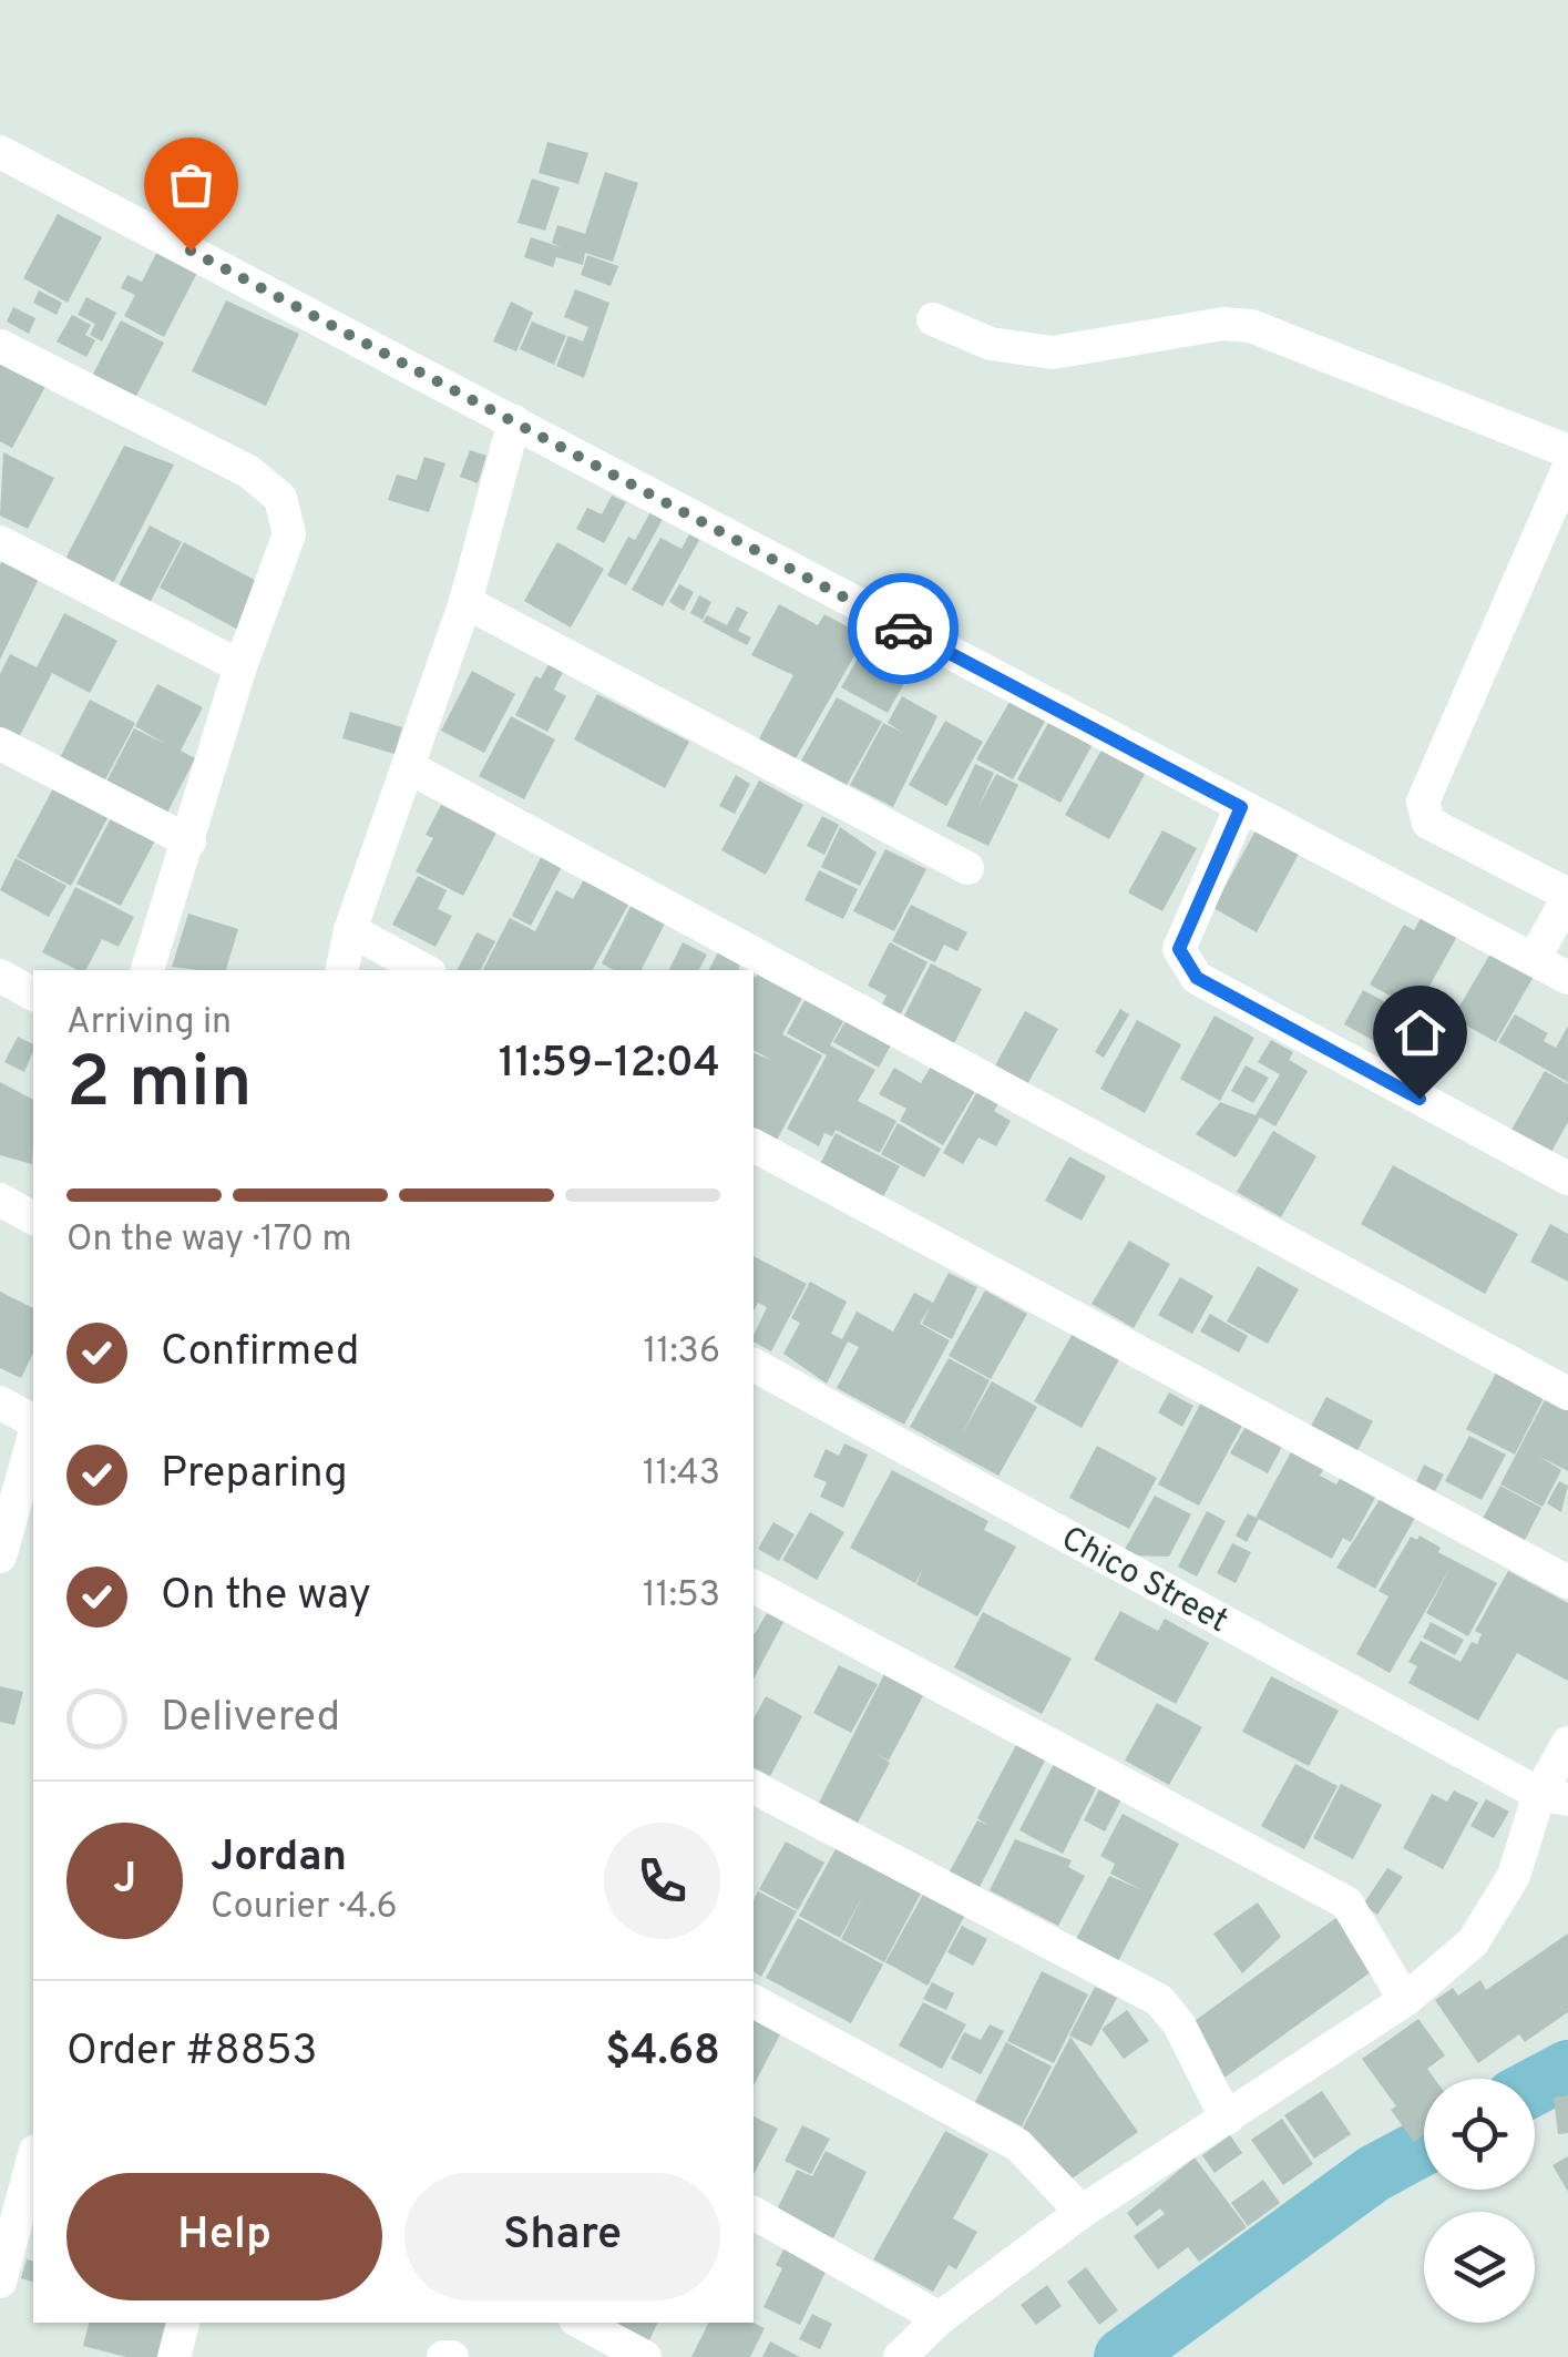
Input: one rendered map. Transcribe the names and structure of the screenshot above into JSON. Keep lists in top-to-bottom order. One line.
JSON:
{"streets":{"street":["Chico Street"]},"page":{"heading":["2 min","Arriving in","11:59–12:04"],"panel":["Jordan","Courier · 4.6","Order #8853","$4.68"],"bar":"On the way · 170 m","list":[["Confirmed","11:36"],["Preparing","11:43"],["On the way","11:53"],"Delivered"],"round":"J","buttons":["Help","Share"]}}
